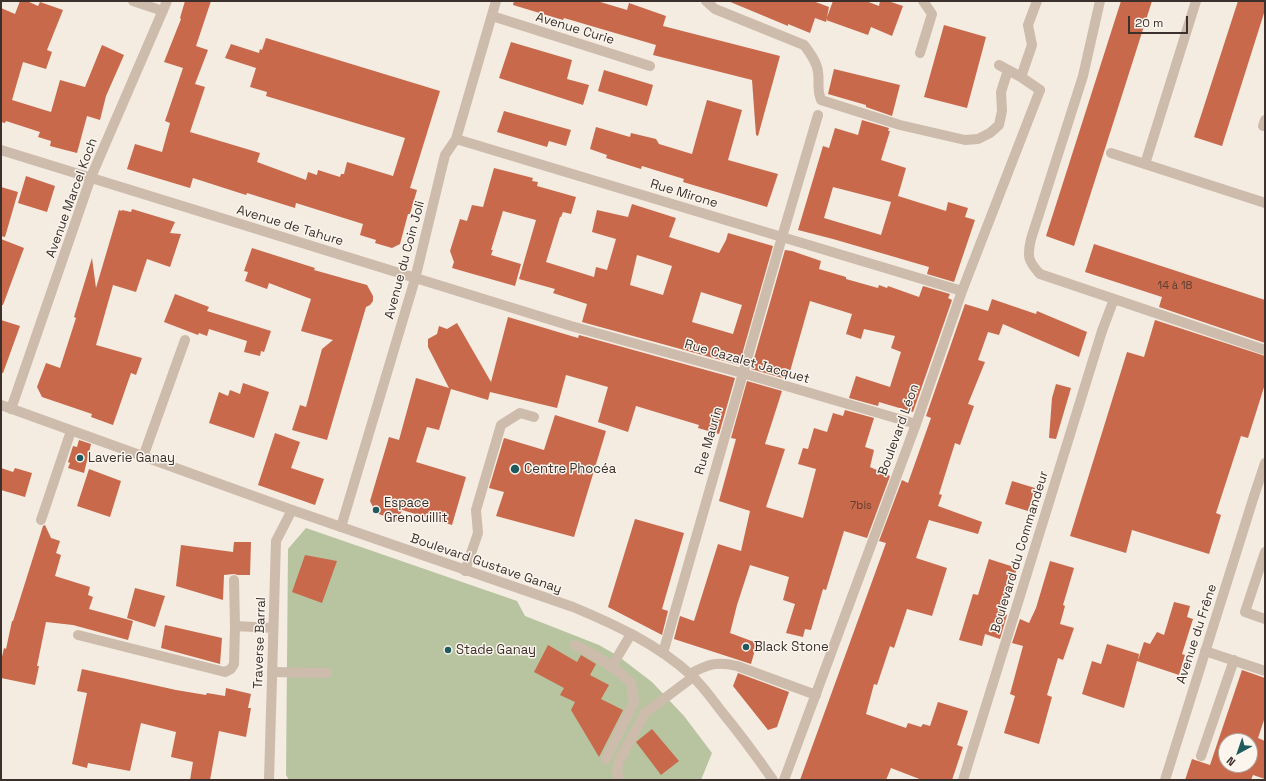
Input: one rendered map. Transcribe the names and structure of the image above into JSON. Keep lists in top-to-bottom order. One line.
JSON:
{"streets":{"street":["Avenue Curie","Rue Mirone","Avenue Marcel Koch","Avenue de Tahure","Avenue du Coin Joli","Rue Cazalet Jacquet","Boulevard Léon","Rue Maurin","Boulevard du Commandeur","Boulevard Gustave Ganay","Avenue du Frêne","Traverse Barral"]},"crossings":[["Avenue Curie","Avenue du Coin Joli"],["Rue Mirone","Avenue du Coin Joli"],["Rue Mirone","Boulevard Léon"],["Rue Mirone","Rue Maurin"],["Avenue Marcel Koch","Avenue de Tahure"],["Avenue Marcel Koch","Boulevard Gustave Ganay"],["Avenue de Tahure","Avenue du Coin Joli"],["Avenue de Tahure","Rue Cazalet Jacquet"],["Avenue du Coin Joli","Boulevard Gustave Ganay"],["Rue Cazalet Jacquet","Boulevard Léon"],["Rue Cazalet Jacquet","Rue Maurin"],["Rue Maurin","Boulevard Gustave Ganay"],["Boulevard Gustave Ganay","Traverse Barral"]],"places":["Laverie Ganay","Centre Phocéa","Espace Grenouillit","Black Stone","Stade Ganay"],"house_numbers":["14 à 18","7bis"],"scale_bar":"20 m","north":"bottom left"}
